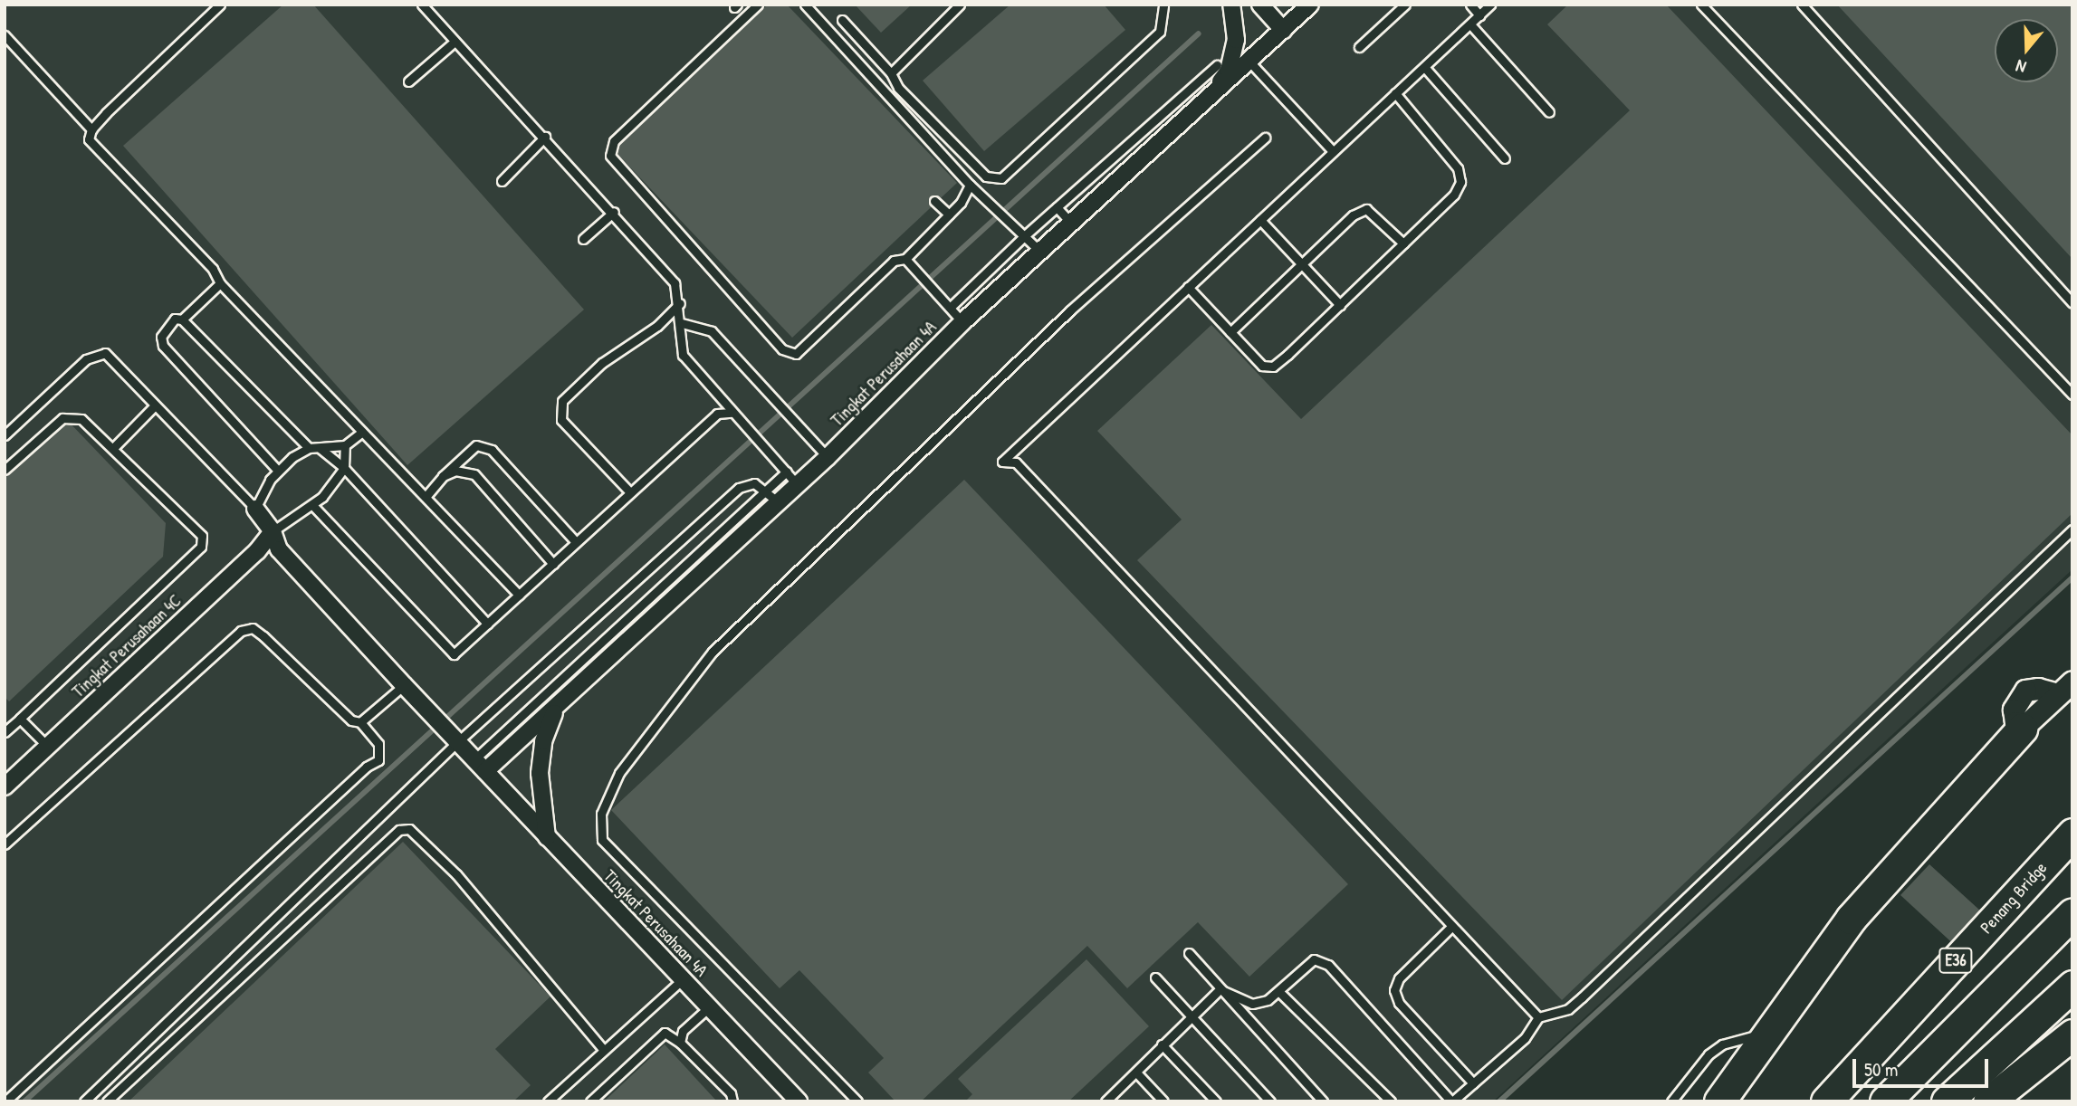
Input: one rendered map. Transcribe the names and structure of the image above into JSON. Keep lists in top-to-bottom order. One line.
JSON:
{"streets":{"highway":["Penang Bridge","E36"],"street":["Tingkat Perusahaan 4A","Tingkat Perusahaan 4C"]},"crossings":[["Tingkat Perusahaan 4A","Tingkat Perusahaan 4C"]],"scale_bar":"50 m","north":"bottom"}
